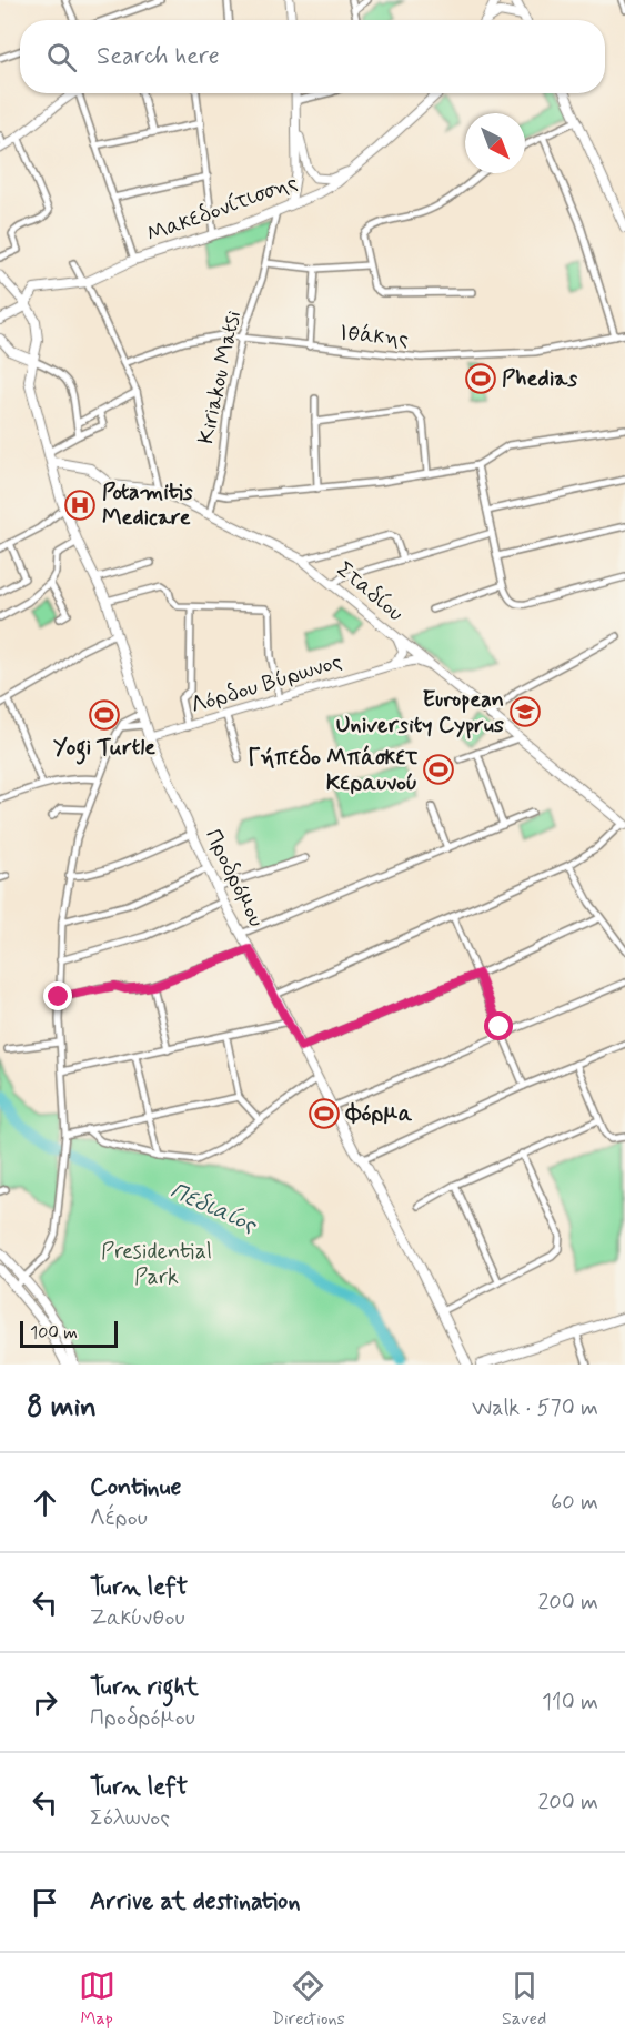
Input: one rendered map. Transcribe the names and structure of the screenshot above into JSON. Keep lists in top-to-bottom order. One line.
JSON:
{"streets":{"main road":["Μακεδονίτισσης","Σταδίου","Προδρόμου"],"street":["Ιθάκης","Kiriakou Matsi","Λόρδου Βύρωνος"]},"crossings":[["Μακεδονίτισσης","Kiriakou Matsi"],["Μακεδονίτισσης","Προδρόμου"],["Ιθάκης","Kiriakou Matsi"],["Kiriakou Matsi","Σταδίου"],["Σταδίου","Λόρδου Βύρωνος"],["Σταδίου","Προδρόμου"],["Λόρδου Βύρωνος","Προδρόμου"]],"water":["Πεδιαίος"],"parks":["Presidential Park"],"places":{"sports":["Phedias","Yogi Turtle","Γήπεδο Μπάσκετ Κεραυνού","Φόρμα"],"hospital":["Potamitis Medicare"],"school or university":["European University Cyprus"]},"scale_bar":"100 m","north":"bottom right","page":{"search":"Search here","scale":"100 m","heading":["8 min","Walk · 570 m"],"list":[["Continue","Λέρου","60 m"],["Turn left","Ζακύνθου","200 m"],["Turn right","Προδρόμου","110 m"],["Turn left","Σόλωνος","200 m"],"Arrive at destination"],"nav":["Map","Directions","Saved"]}}
